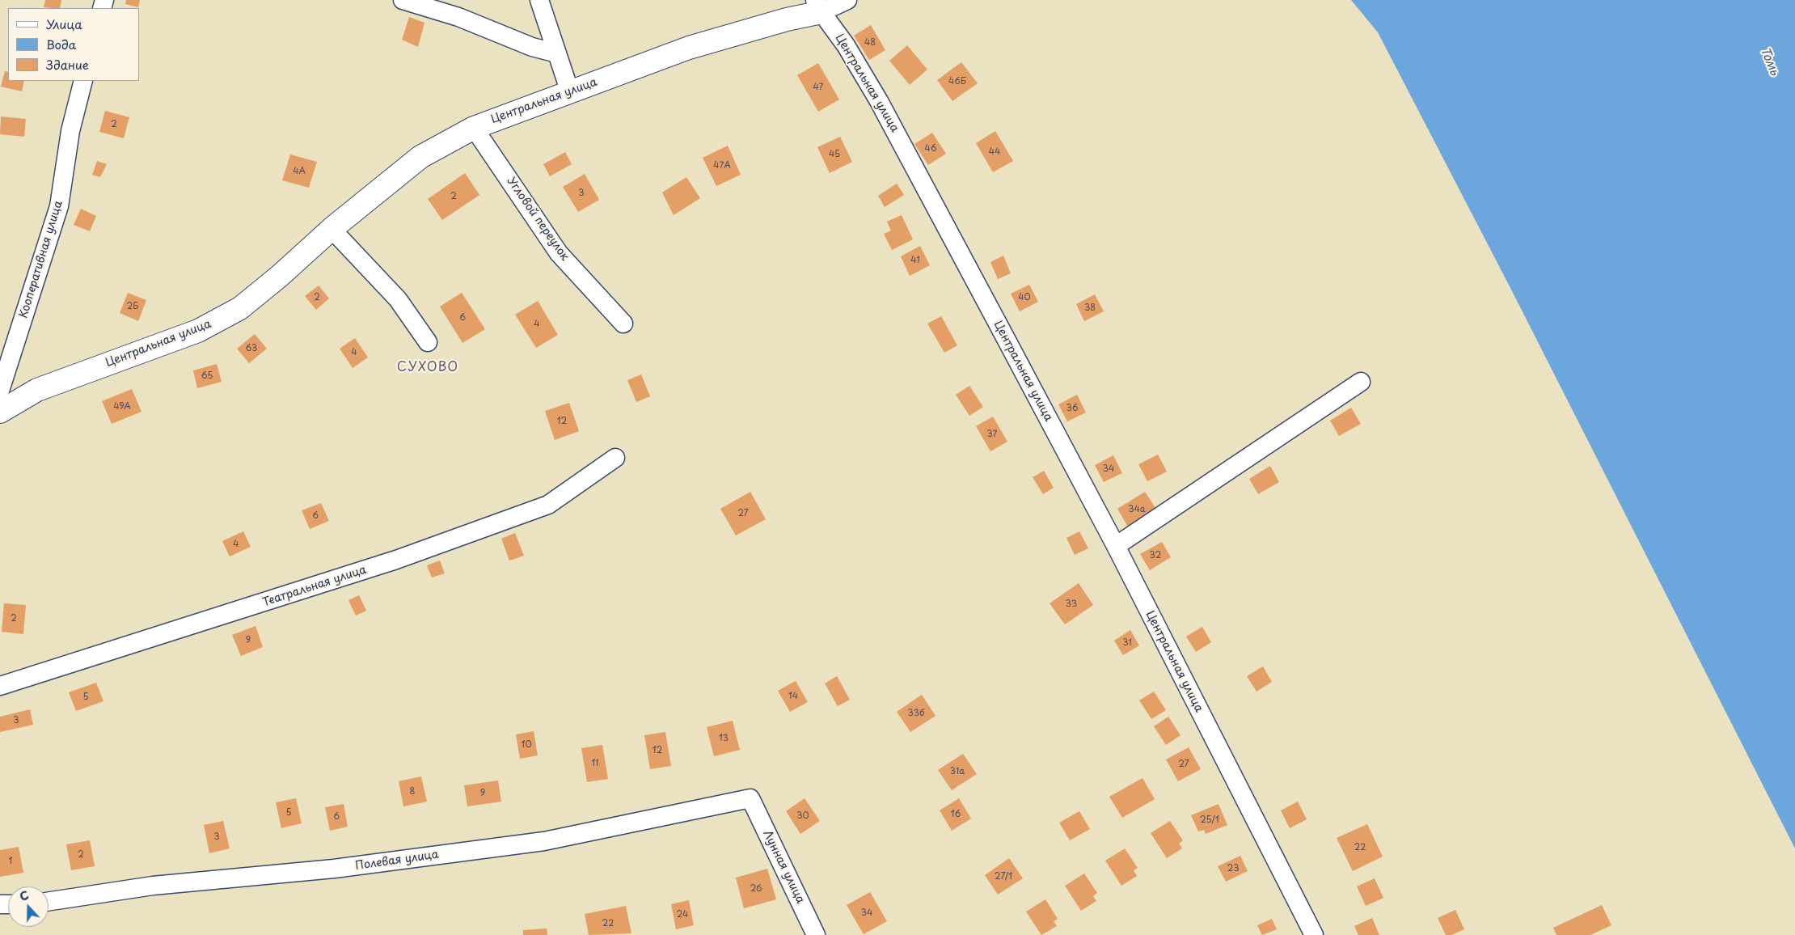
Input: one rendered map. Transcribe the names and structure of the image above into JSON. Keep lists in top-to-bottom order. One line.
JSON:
{"streets":{"street":["Центральная улица","Угловой переулок","Кооперативная улица","Театральная улица","Полевая улица","Лунная улица"]},"crossings":[["Центральная улица","Угловой переулок"],["Полевая улица","Лунная улица"]],"districts":["СУХОВО"],"water":["Томь"],"house_numbers":["48","46Б","47","2","46","44","45","47А","4А","3","2","41","2","40","2Б","38","6","4","63","4","65","49А","36","12","37","34","34а","27","6","4","32","33","2","9","31","14","5","33б","3","13","10","12","11","27","31а","8","9","5","16","30","6","25/1","3","22","2","1","23","27/1","26","34","24","22"],"legend":["Улица","Вода","Здание"],"north":"top"}
